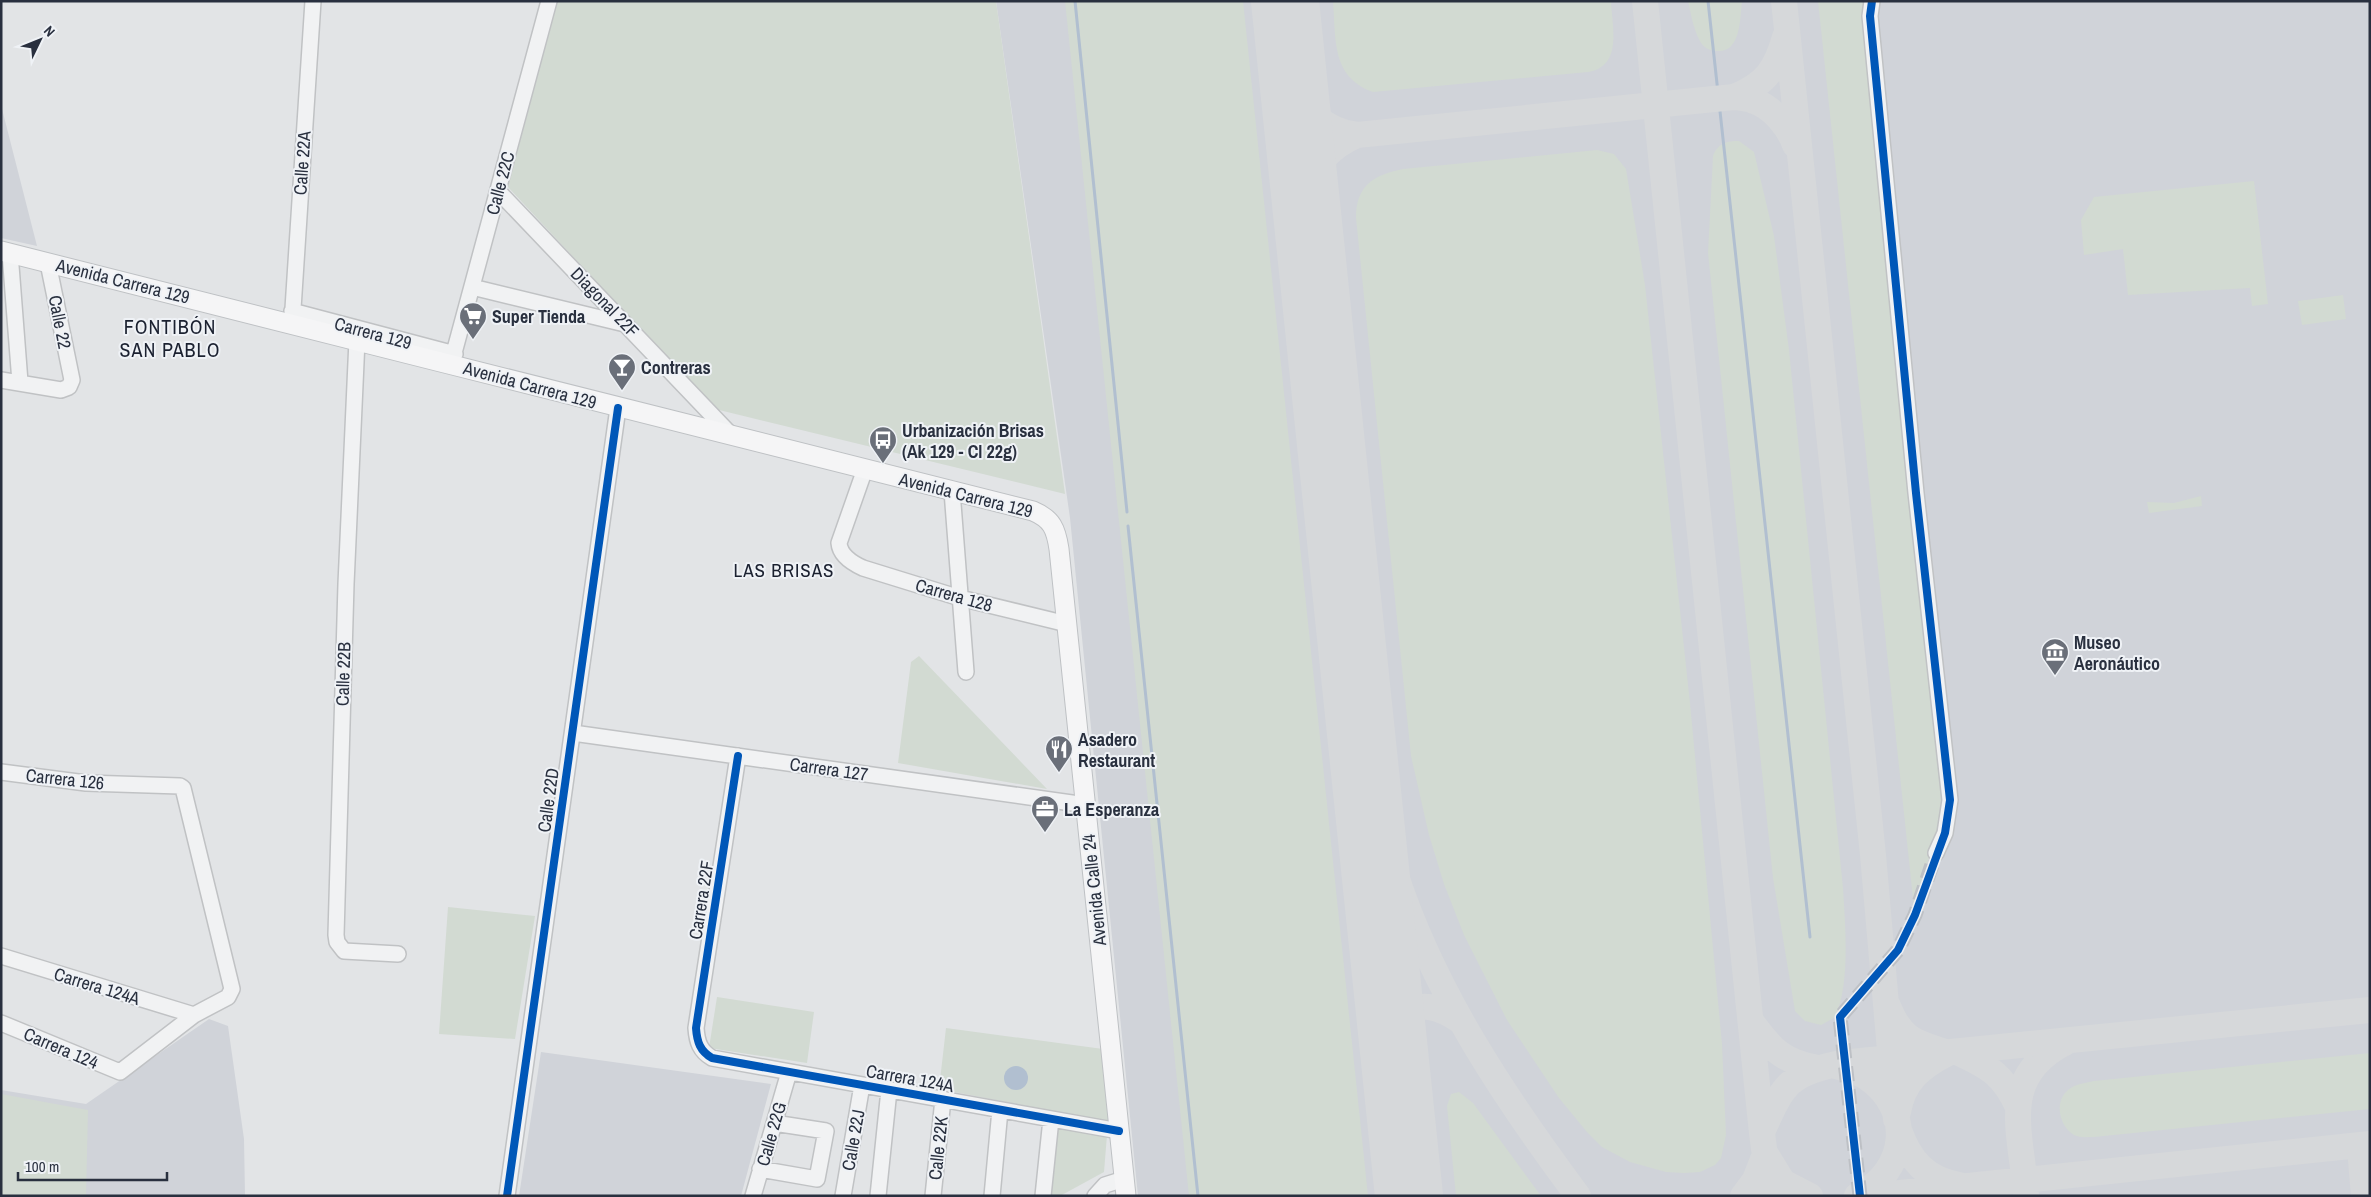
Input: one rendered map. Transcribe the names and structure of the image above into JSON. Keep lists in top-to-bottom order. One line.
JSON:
{"streets":{"main road":["Avenida Carrera 129","Avenida Calle 24"],"street":["Calle 22A","Calle 22C","Diagonal 22F","Calle 22","Carrera 129","Carrera 128","Calle 22B","Carrera 127","Carrera 126","Calle 22D","Carrera 22F","Carrera 124A","Carrera 124","Calle 22G","Calle 22J","Calle 22K"]},"crossings":[["Calle 22A","Avenida Carrera 129"],["Calle 22A","Carrera 129"],["Calle 22C","Avenida Carrera 129"],["Calle 22C","Diagonal 22F"],["Calle 22C","Carrera 129"],["Avenida Carrera 129","Diagonal 22F"],["Avenida Carrera 129","Calle 22"],["Avenida Carrera 129","Carrera 129"],["Avenida Carrera 129","Carrera 128"],["Avenida Carrera 129","Calle 22B"],["Avenida Carrera 129","Calle 22D"],["Avenida Carrera 129","Avenida Calle 24"],["Carrera 128","Avenida Calle 24"],["Carrera 127","Calle 22D"],["Carrera 127","Avenida Calle 24"],["Carrera 127","Carrera 22F"],["Carrera 126","Carrera 124A"],["Carrera 126","Carrera 124"],["Avenida Calle 24","Carrera 124A"],["Carrera 22F","Carrera 124A"],["Carrera 124A","Carrera 124"],["Carrera 124A","Calle 22G"],["Carrera 124A","Calle 22J"],["Carrera 124A","Calle 22K"]],"districts":["FONTIBÓN SAN PABLO","LAS BRISAS"],"places":{"supermarket":["Super Tienda"],"bar":["Contreras"],"bus stop":["Urbanización Brisas (Ak 129 - Cl 22g)"],"museum":["Museo Aeronáutico"],"restaurant":["Asadero Restaurant"],"office":["La Esperanza"]},"scale_bar":"100 m","north":"top right"}
